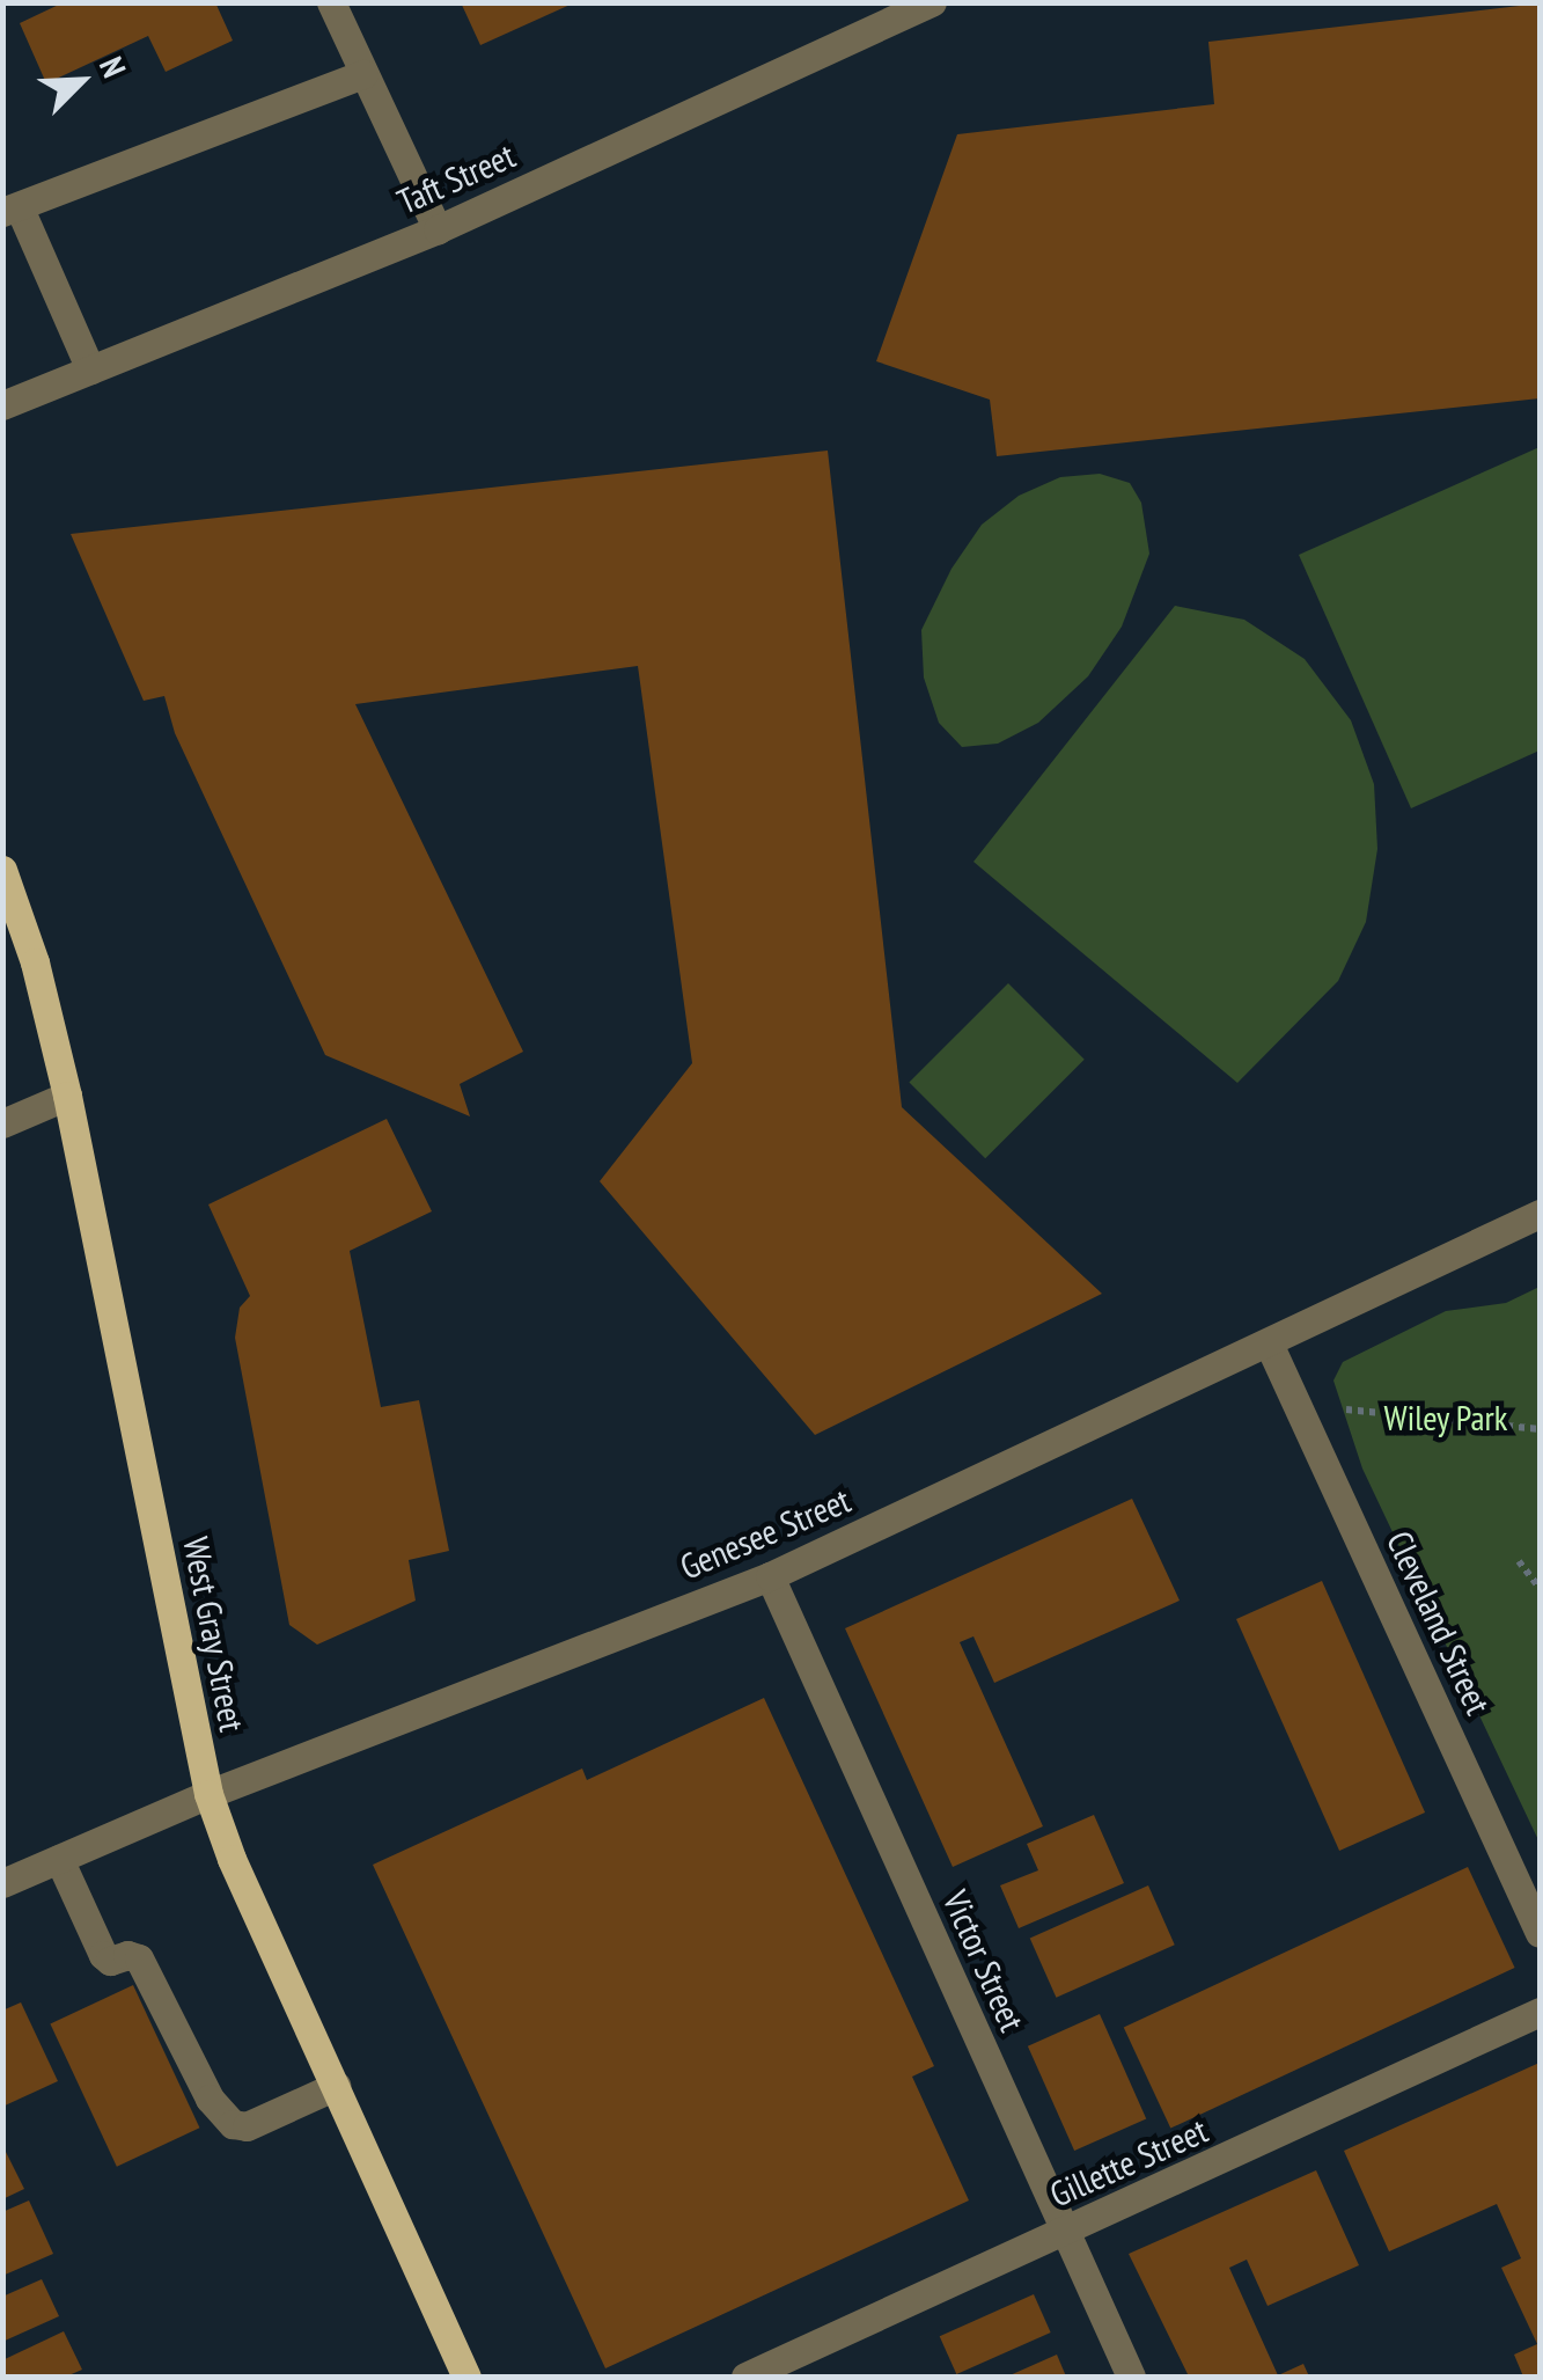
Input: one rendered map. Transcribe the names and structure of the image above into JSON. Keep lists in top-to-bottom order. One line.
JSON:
{"streets":{"main road":["West Gray Street"],"street":["Taft Street","Genesee Street","Cleveland Street","Victor Street","Gillette Street"]},"crossings":[["Genesee Street","Cleveland Street"],["Genesee Street","West Gray Street"],["Genesee Street","Victor Street"],["Victor Street","Gillette Street"]],"parks":["Wiley Park"],"north":"top right"}
